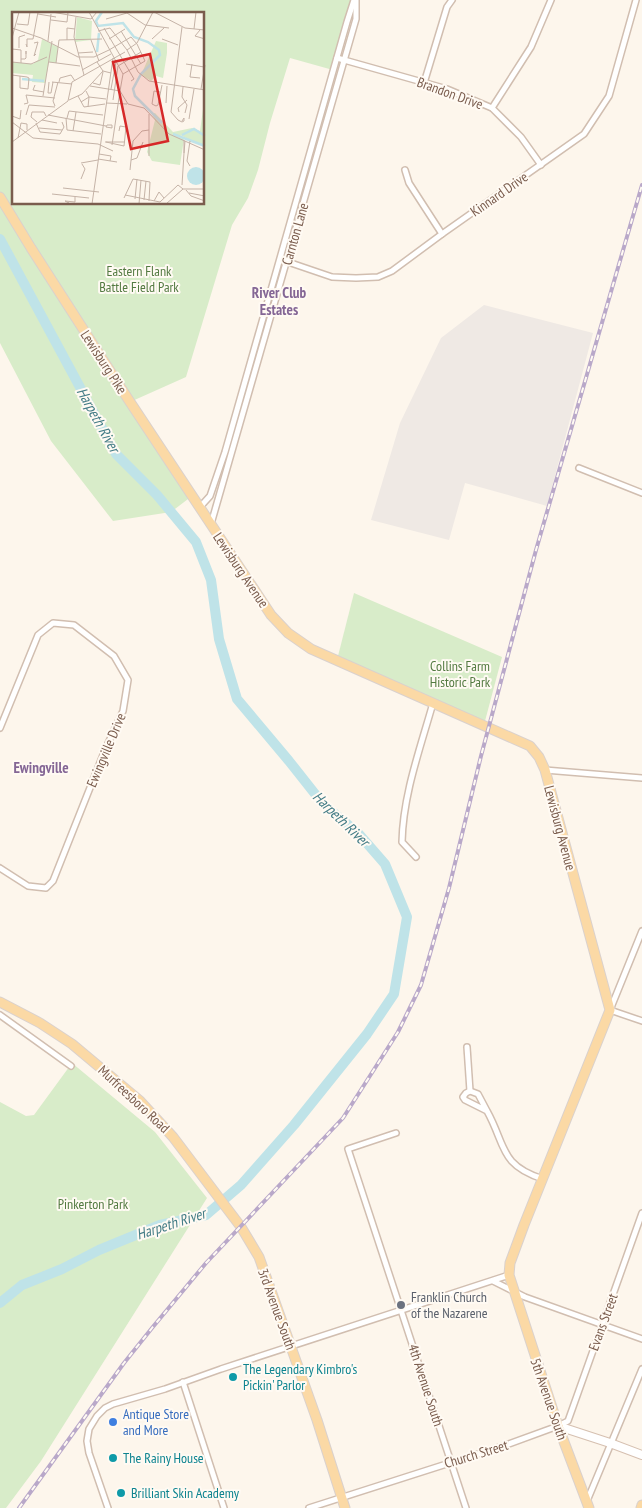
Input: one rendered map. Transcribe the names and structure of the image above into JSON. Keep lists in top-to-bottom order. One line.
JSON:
{"streets":{"main road":["Lewisburg Pike","Lewisburg Avenue","Murfreesboro Road","3rd Avenue South","5th Avenue South"],"street":["Brandon Drive","Kinnard Drive","Carnton Lane","Ewingville Drive","Evans Street","4th Avenue South","Church Street"]},"crossings":[["Brandon Drive","Kinnard Drive"],["Brandon Drive","Carnton Lane"],["Kinnard Drive","Carnton Lane"],["Carnton Lane","Lewisburg Pike"],["Carnton Lane","Lewisburg Avenue"],["Lewisburg Pike","Lewisburg Avenue"],["Murfreesboro Road","3rd Avenue South"],["3rd Avenue South","Church Street"],["Evans Street","5th Avenue South"],["Evans Street","Church Street"],["4th Avenue South","Church Street"],["5th Avenue South","Church Street"]],"districts":["River Club Estates","Ewingville"],"water":["Harpeth River"],"parks":["Eastern Flank Battle Field Park","Collins Farm Historic Park","Pinkerton Park"],"places":["Franklin Church of the Nazarene","The Legendary Kimbro's Pickin' Parlor","Antique Store and More","The Rainy House","Brilliant Skin Academy"]}
